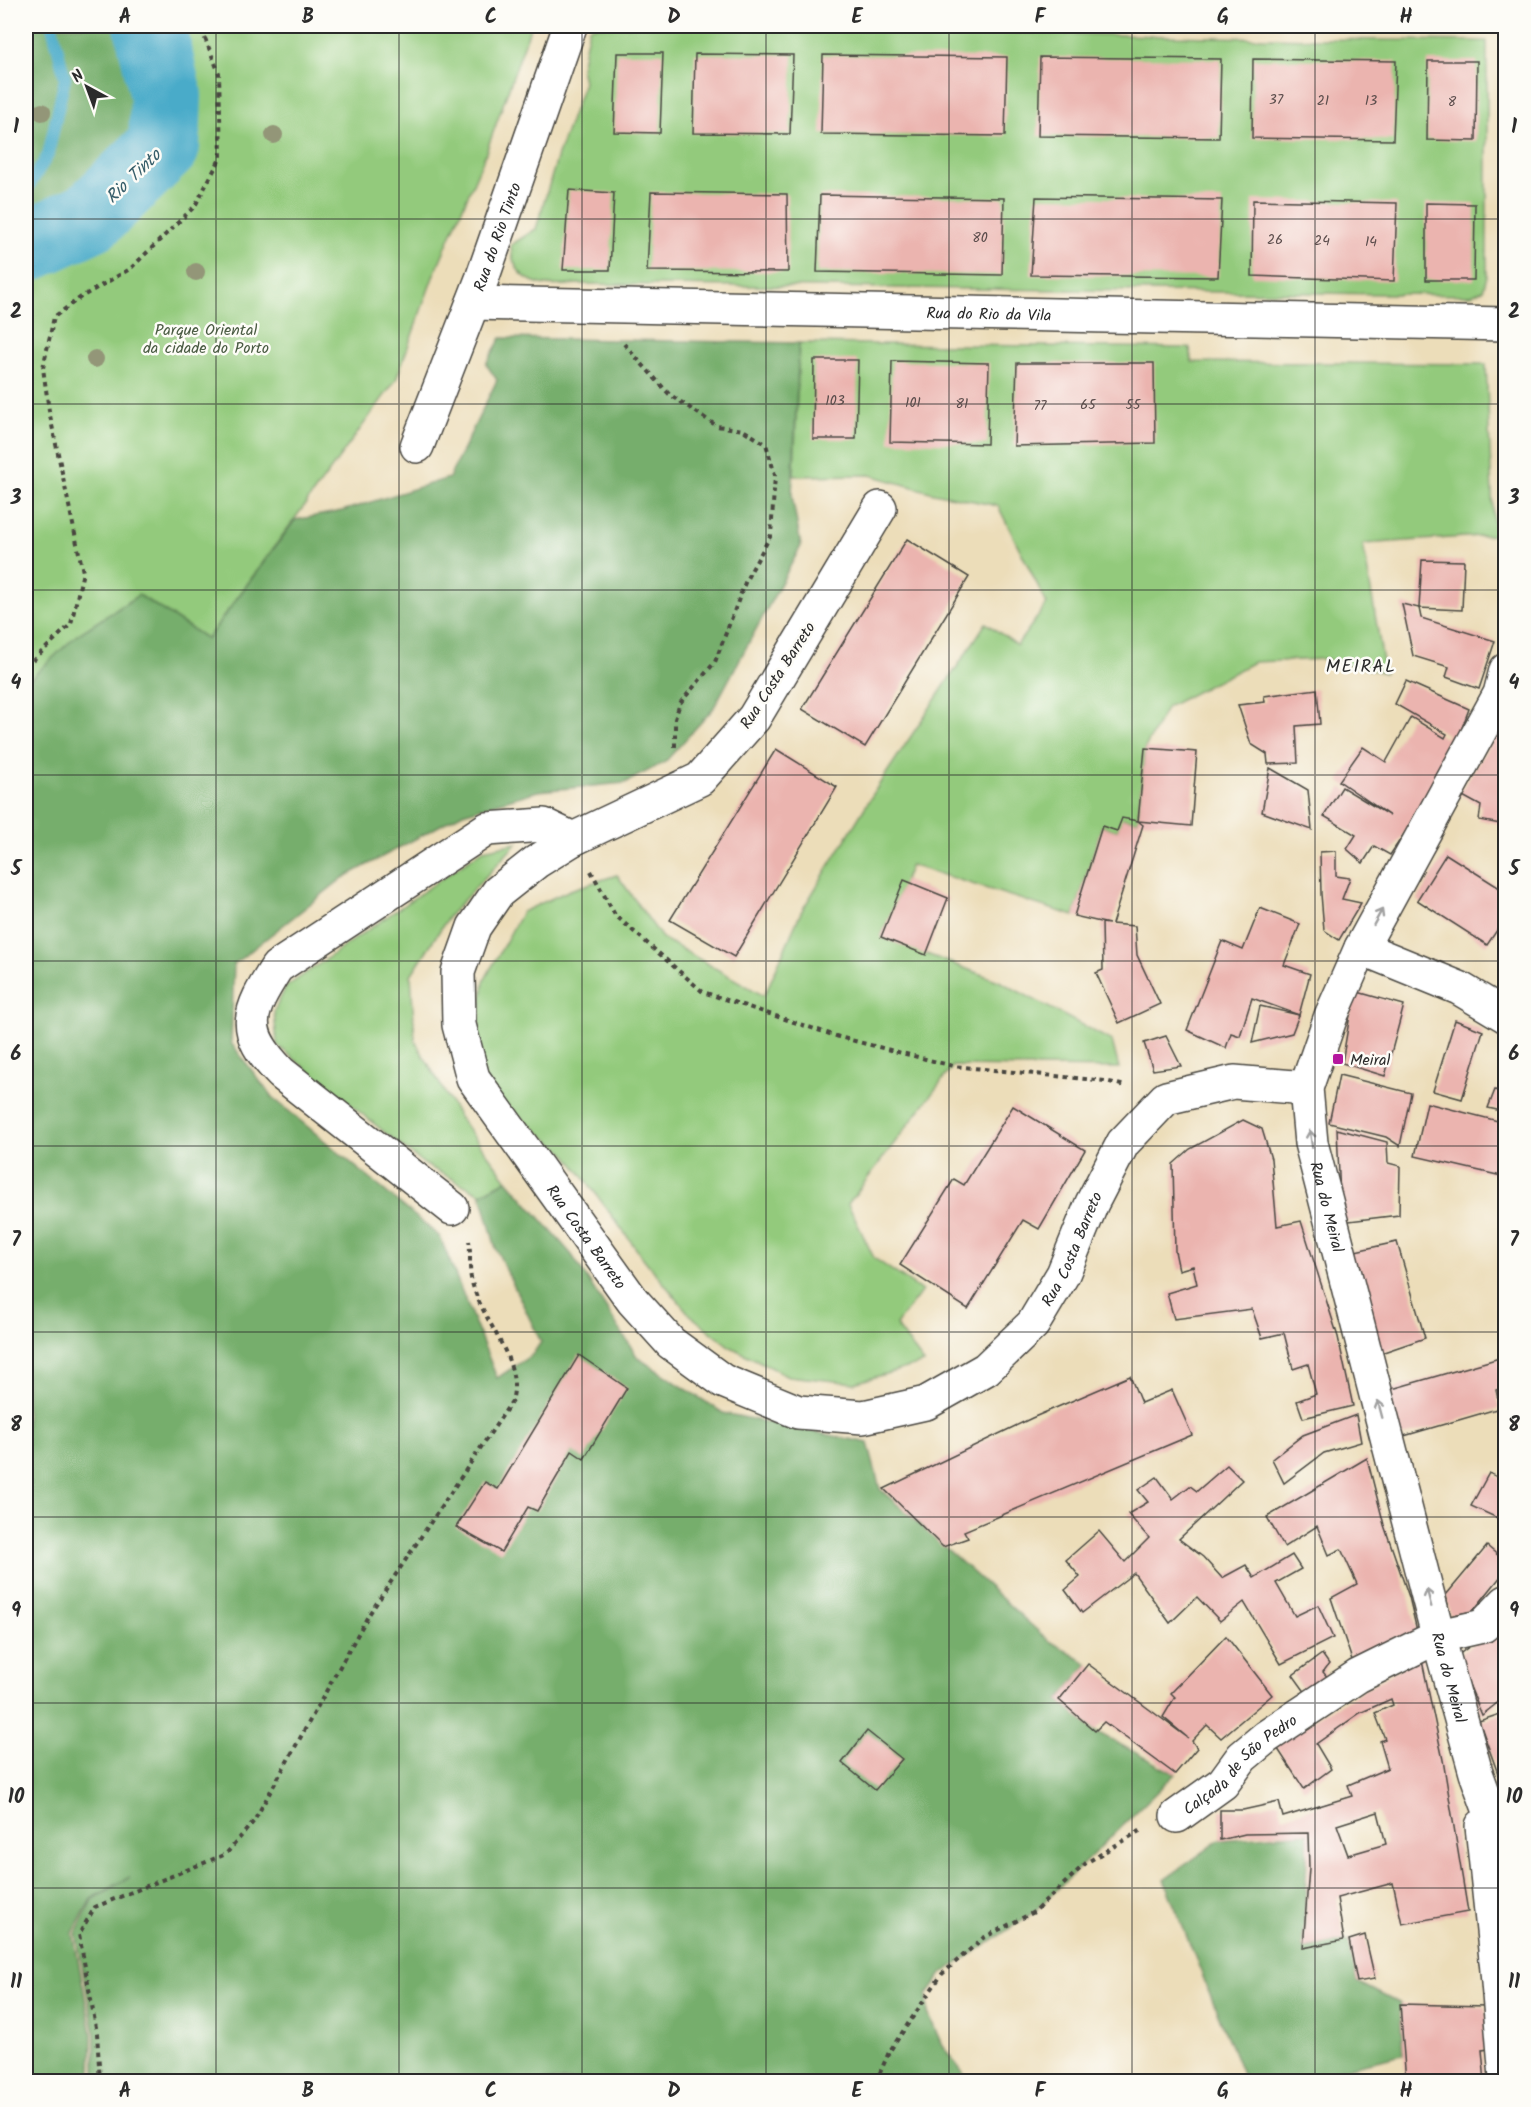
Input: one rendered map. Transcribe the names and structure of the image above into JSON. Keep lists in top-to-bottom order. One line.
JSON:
{"streets":{"street":["Rua do Rio Tinto","Rua do Rio da Vila","Rua Costa Barreto","Rua do Meiral","Calçada de São Pedro"]},"crossings":[["Rua do Rio Tinto","Rua do Rio da Vila"],["Rua do Meiral","Calçada de São Pedro"]],"one_way":["Rua do Meiral"],"districts":["MEIRAL"],"water":["Rio Tinto"],"parks":["Parque Oriental da cidade do Porto"],"places":{"transit":["Meiral"]},"house_numbers":["37","21","13","8","80","26","24","14","103","101","81","65","55","77"],"north":"top left","grid":{"columns":["A","B","C","D","E","F","G","H"],"rows":["1","2","3","4","5","6","7","8","9","10","11"]}}
